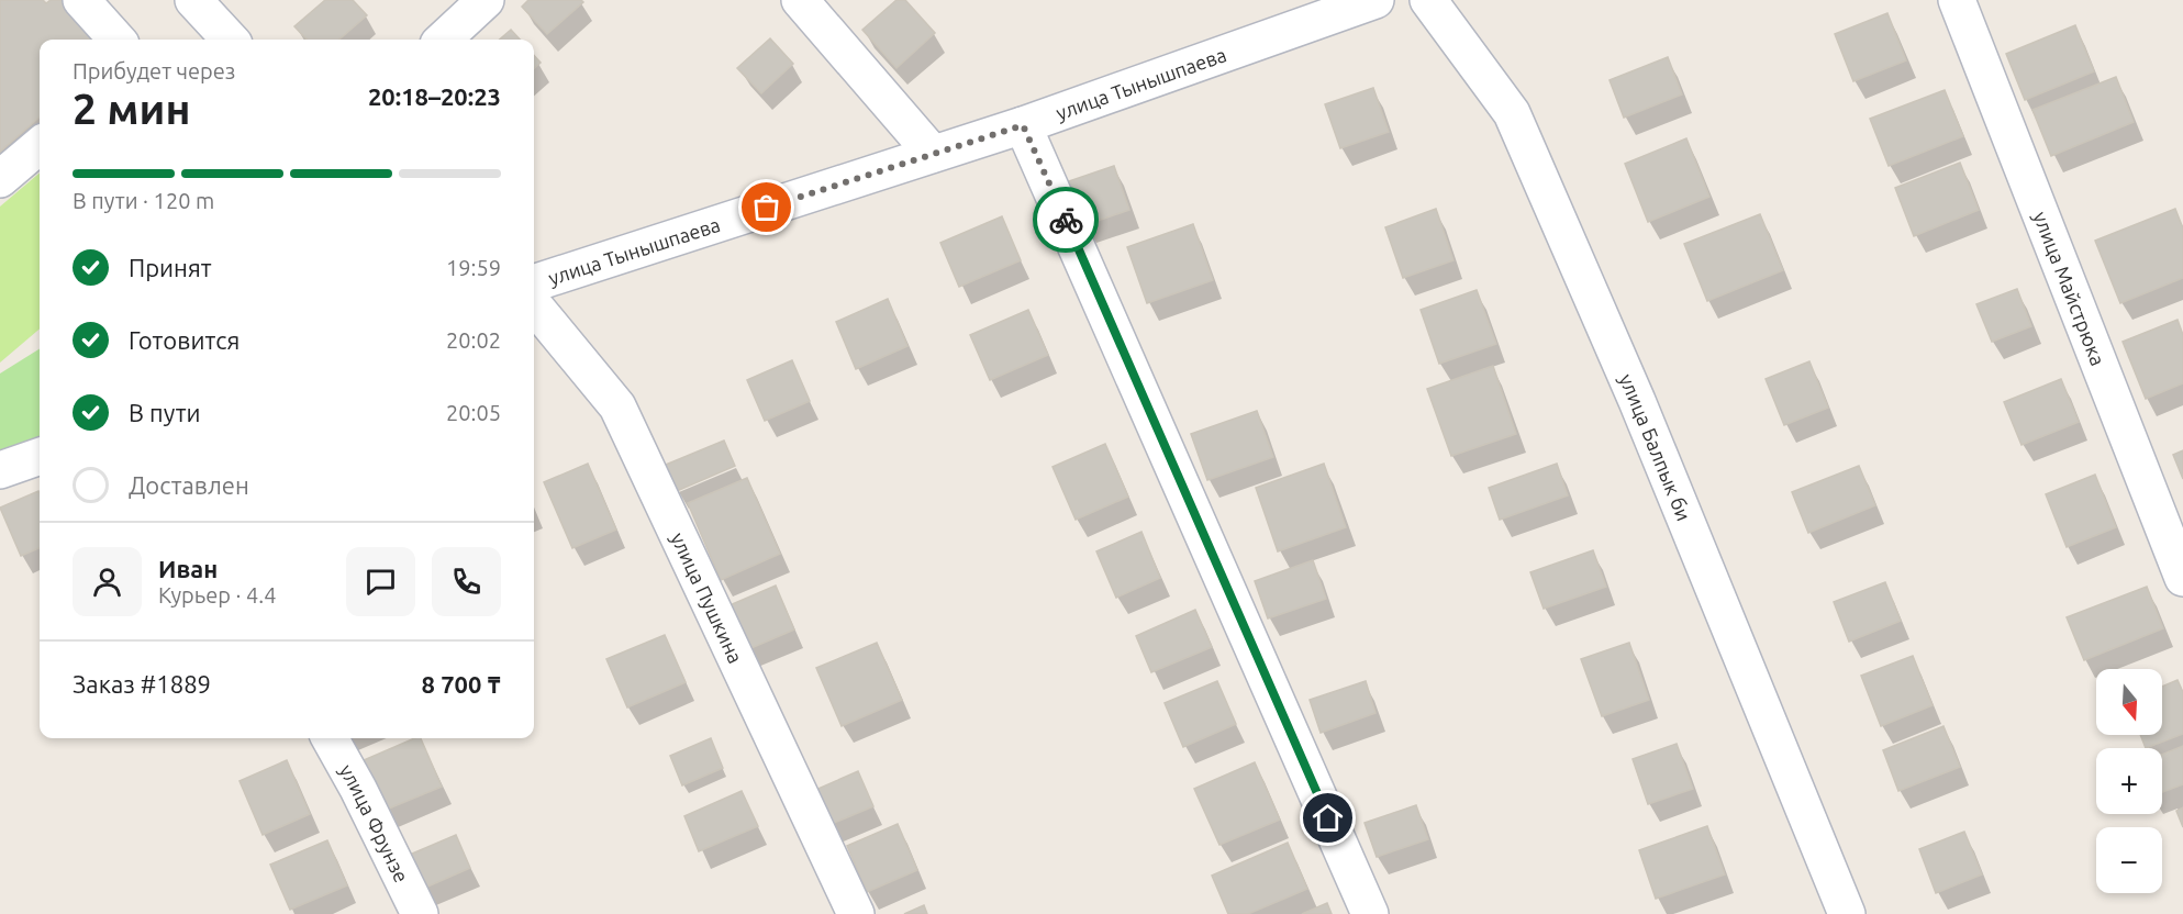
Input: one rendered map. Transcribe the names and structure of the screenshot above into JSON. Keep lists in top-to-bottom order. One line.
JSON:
{"streets":{"street":["улица Тынышпаева","улица Майстрюка","улица Балпык би","улица Пушкина","улица Фрунзе"]},"north":"bottom","page":{"heading":["2 мин","Прибудет через","20:18–20:23"],"panel":["Иван","Курьер · 4.4","Заказ #1889","8 700 ₸"],"bar":"В пути · 120 m","list":[["Принят","19:59"],["Готовится","20:02"],["В пути","20:05"],"Доставлен"],"map_buttons":["+","−"]}}
